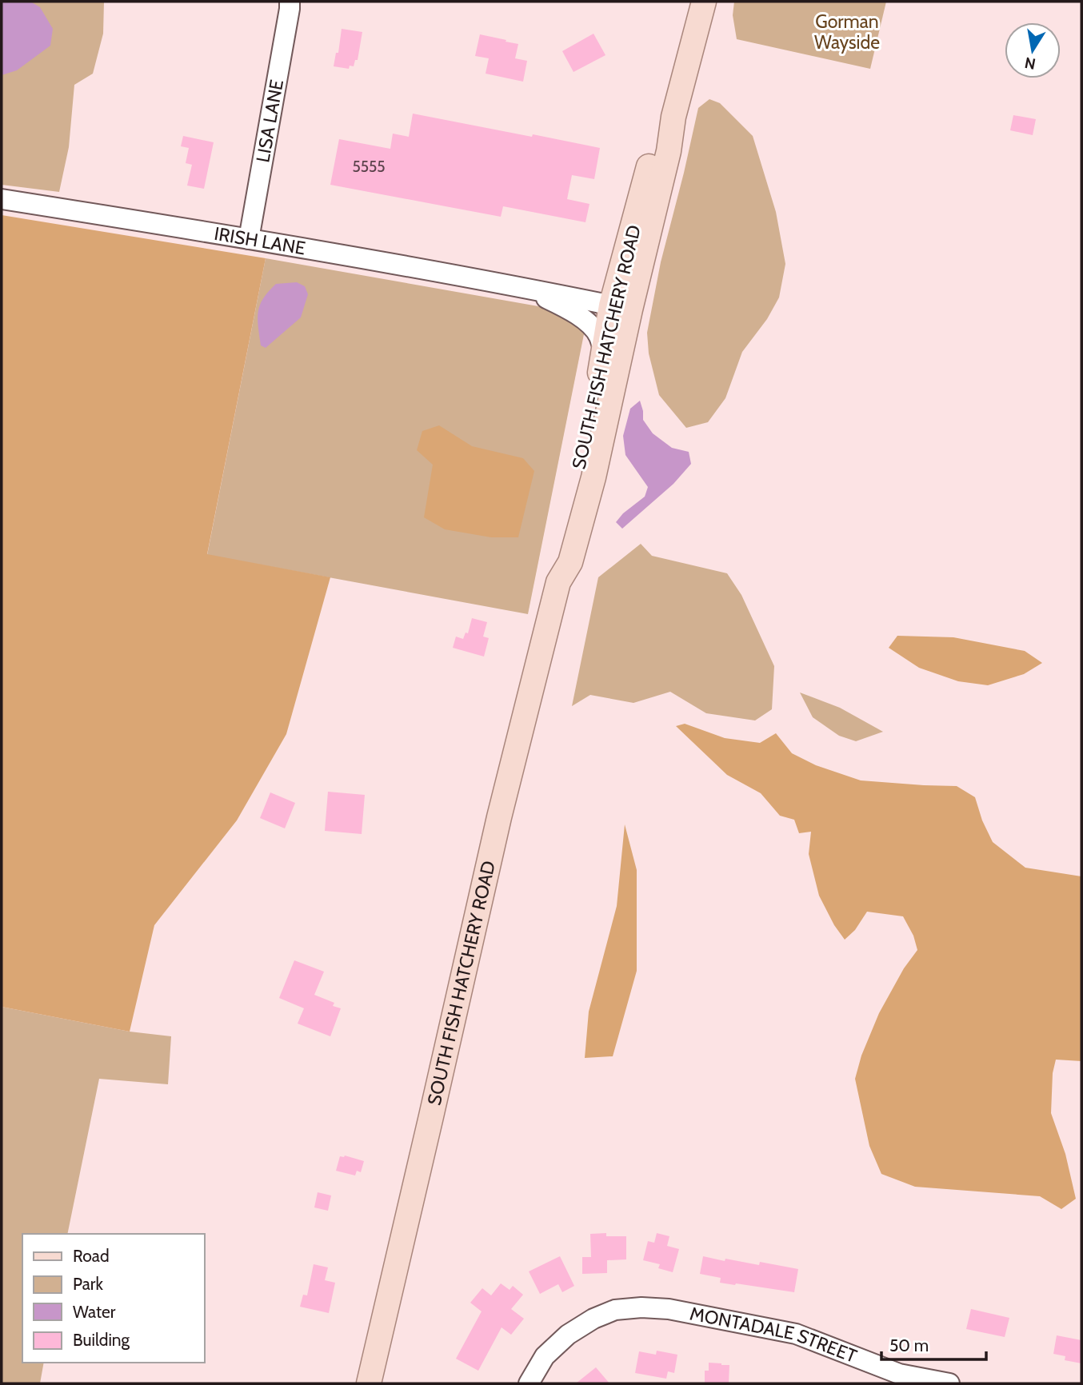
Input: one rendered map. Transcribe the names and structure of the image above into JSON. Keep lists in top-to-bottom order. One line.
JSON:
{"streets":{"main road":["SOUTH FISH HATCHERY ROAD"],"street":["LISA LANE","IRISH LANE","MONTADALE STREET"]},"crossings":[["LISA LANE","IRISH LANE"],["IRISH LANE","SOUTH FISH HATCHERY ROAD"]],"parks":["Gorman Wayside"],"house_numbers":["5555"],"legend":["Road","Park","Water","Building"],"scale_bar":"50 m","north":"bottom"}
